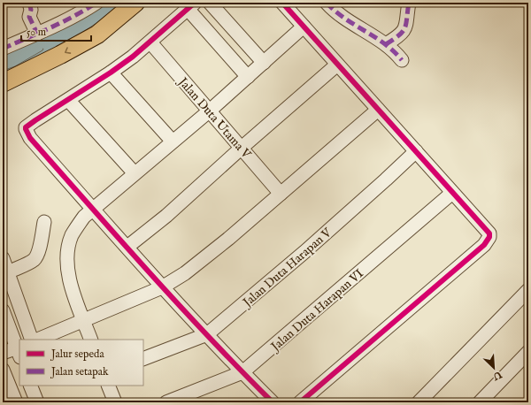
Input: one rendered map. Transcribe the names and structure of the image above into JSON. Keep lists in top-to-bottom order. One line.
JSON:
{"streets":{"street":["Jalan Duta Utama V","Jalan Duta Harapan V","Jalan Duta Harapan VI"]},"legend":["Jalur sepeda","Jalan setapak"],"scale_bar":"50 m","north":"bottom right"}
